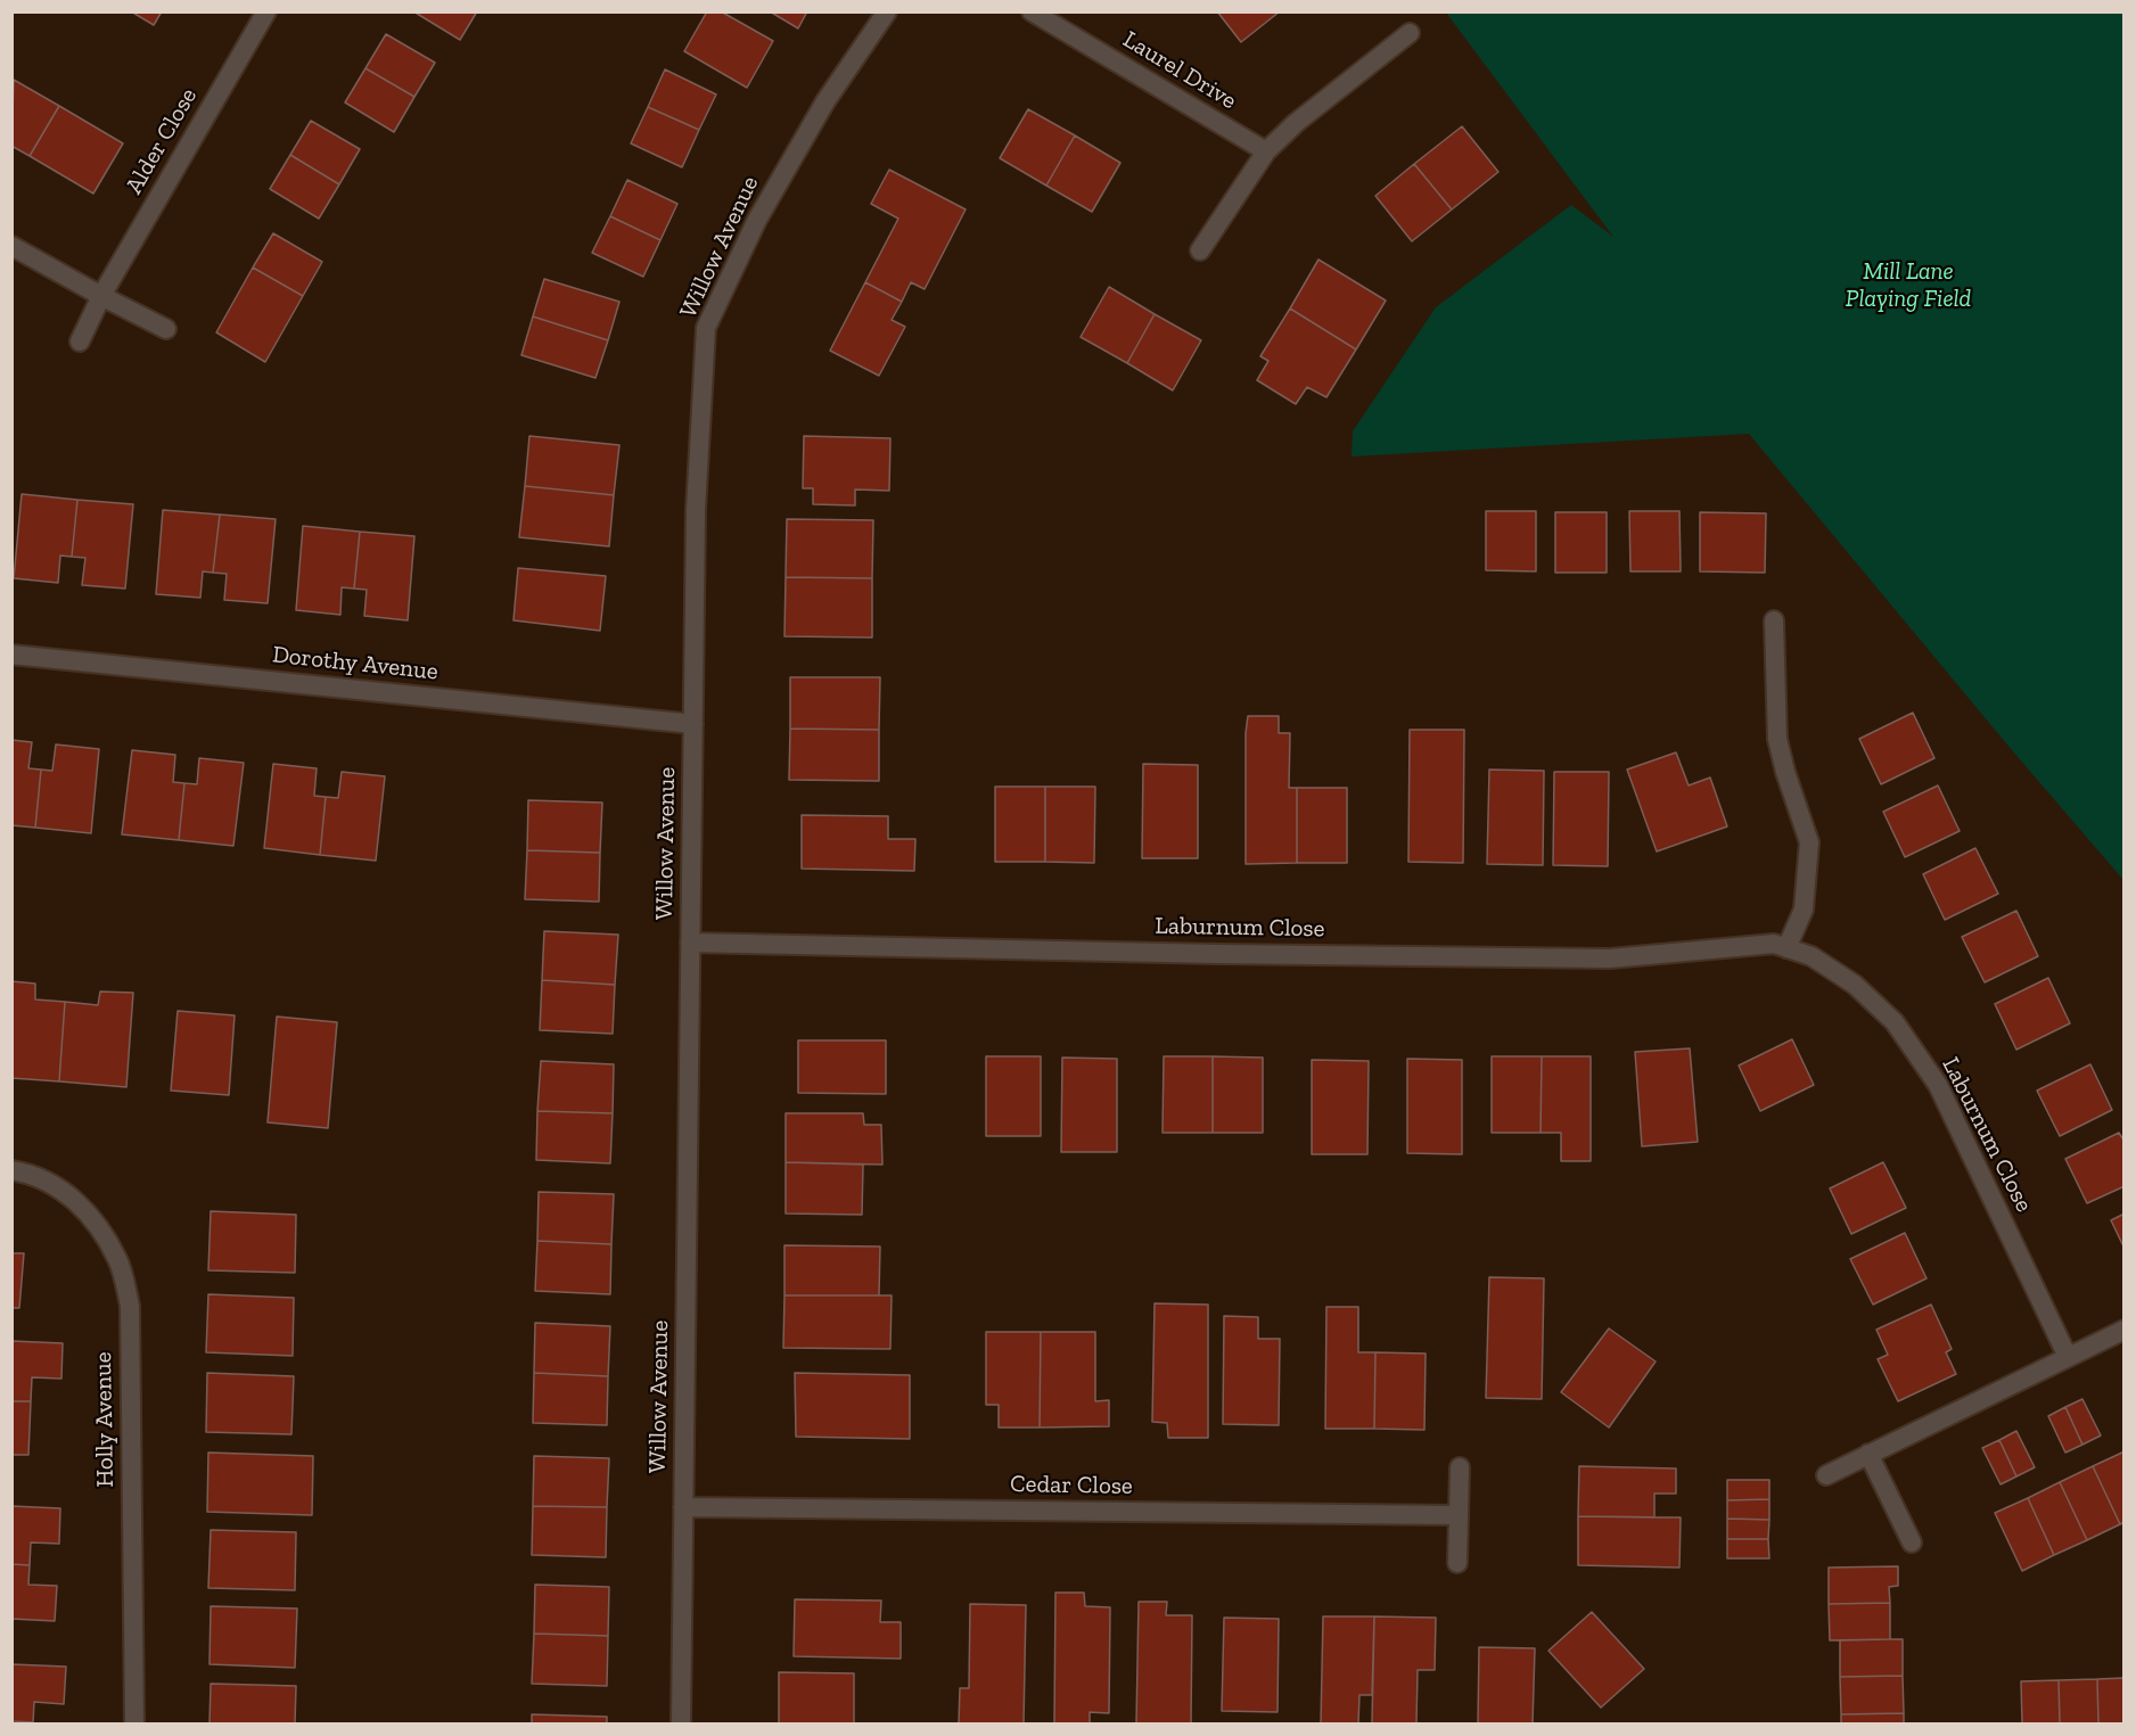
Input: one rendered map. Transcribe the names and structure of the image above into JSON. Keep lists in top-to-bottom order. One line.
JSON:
{"streets":{"street":["Laurel Drive","Alder Close","Willow Avenue","Dorothy Avenue","Laburnum Close","Holly Avenue","Cedar Close"]},"crossings":[["Willow Avenue","Dorothy Avenue"],["Willow Avenue","Laburnum Close"],["Willow Avenue","Cedar Close"]],"parks":["Mill Lane Playing Field"]}
